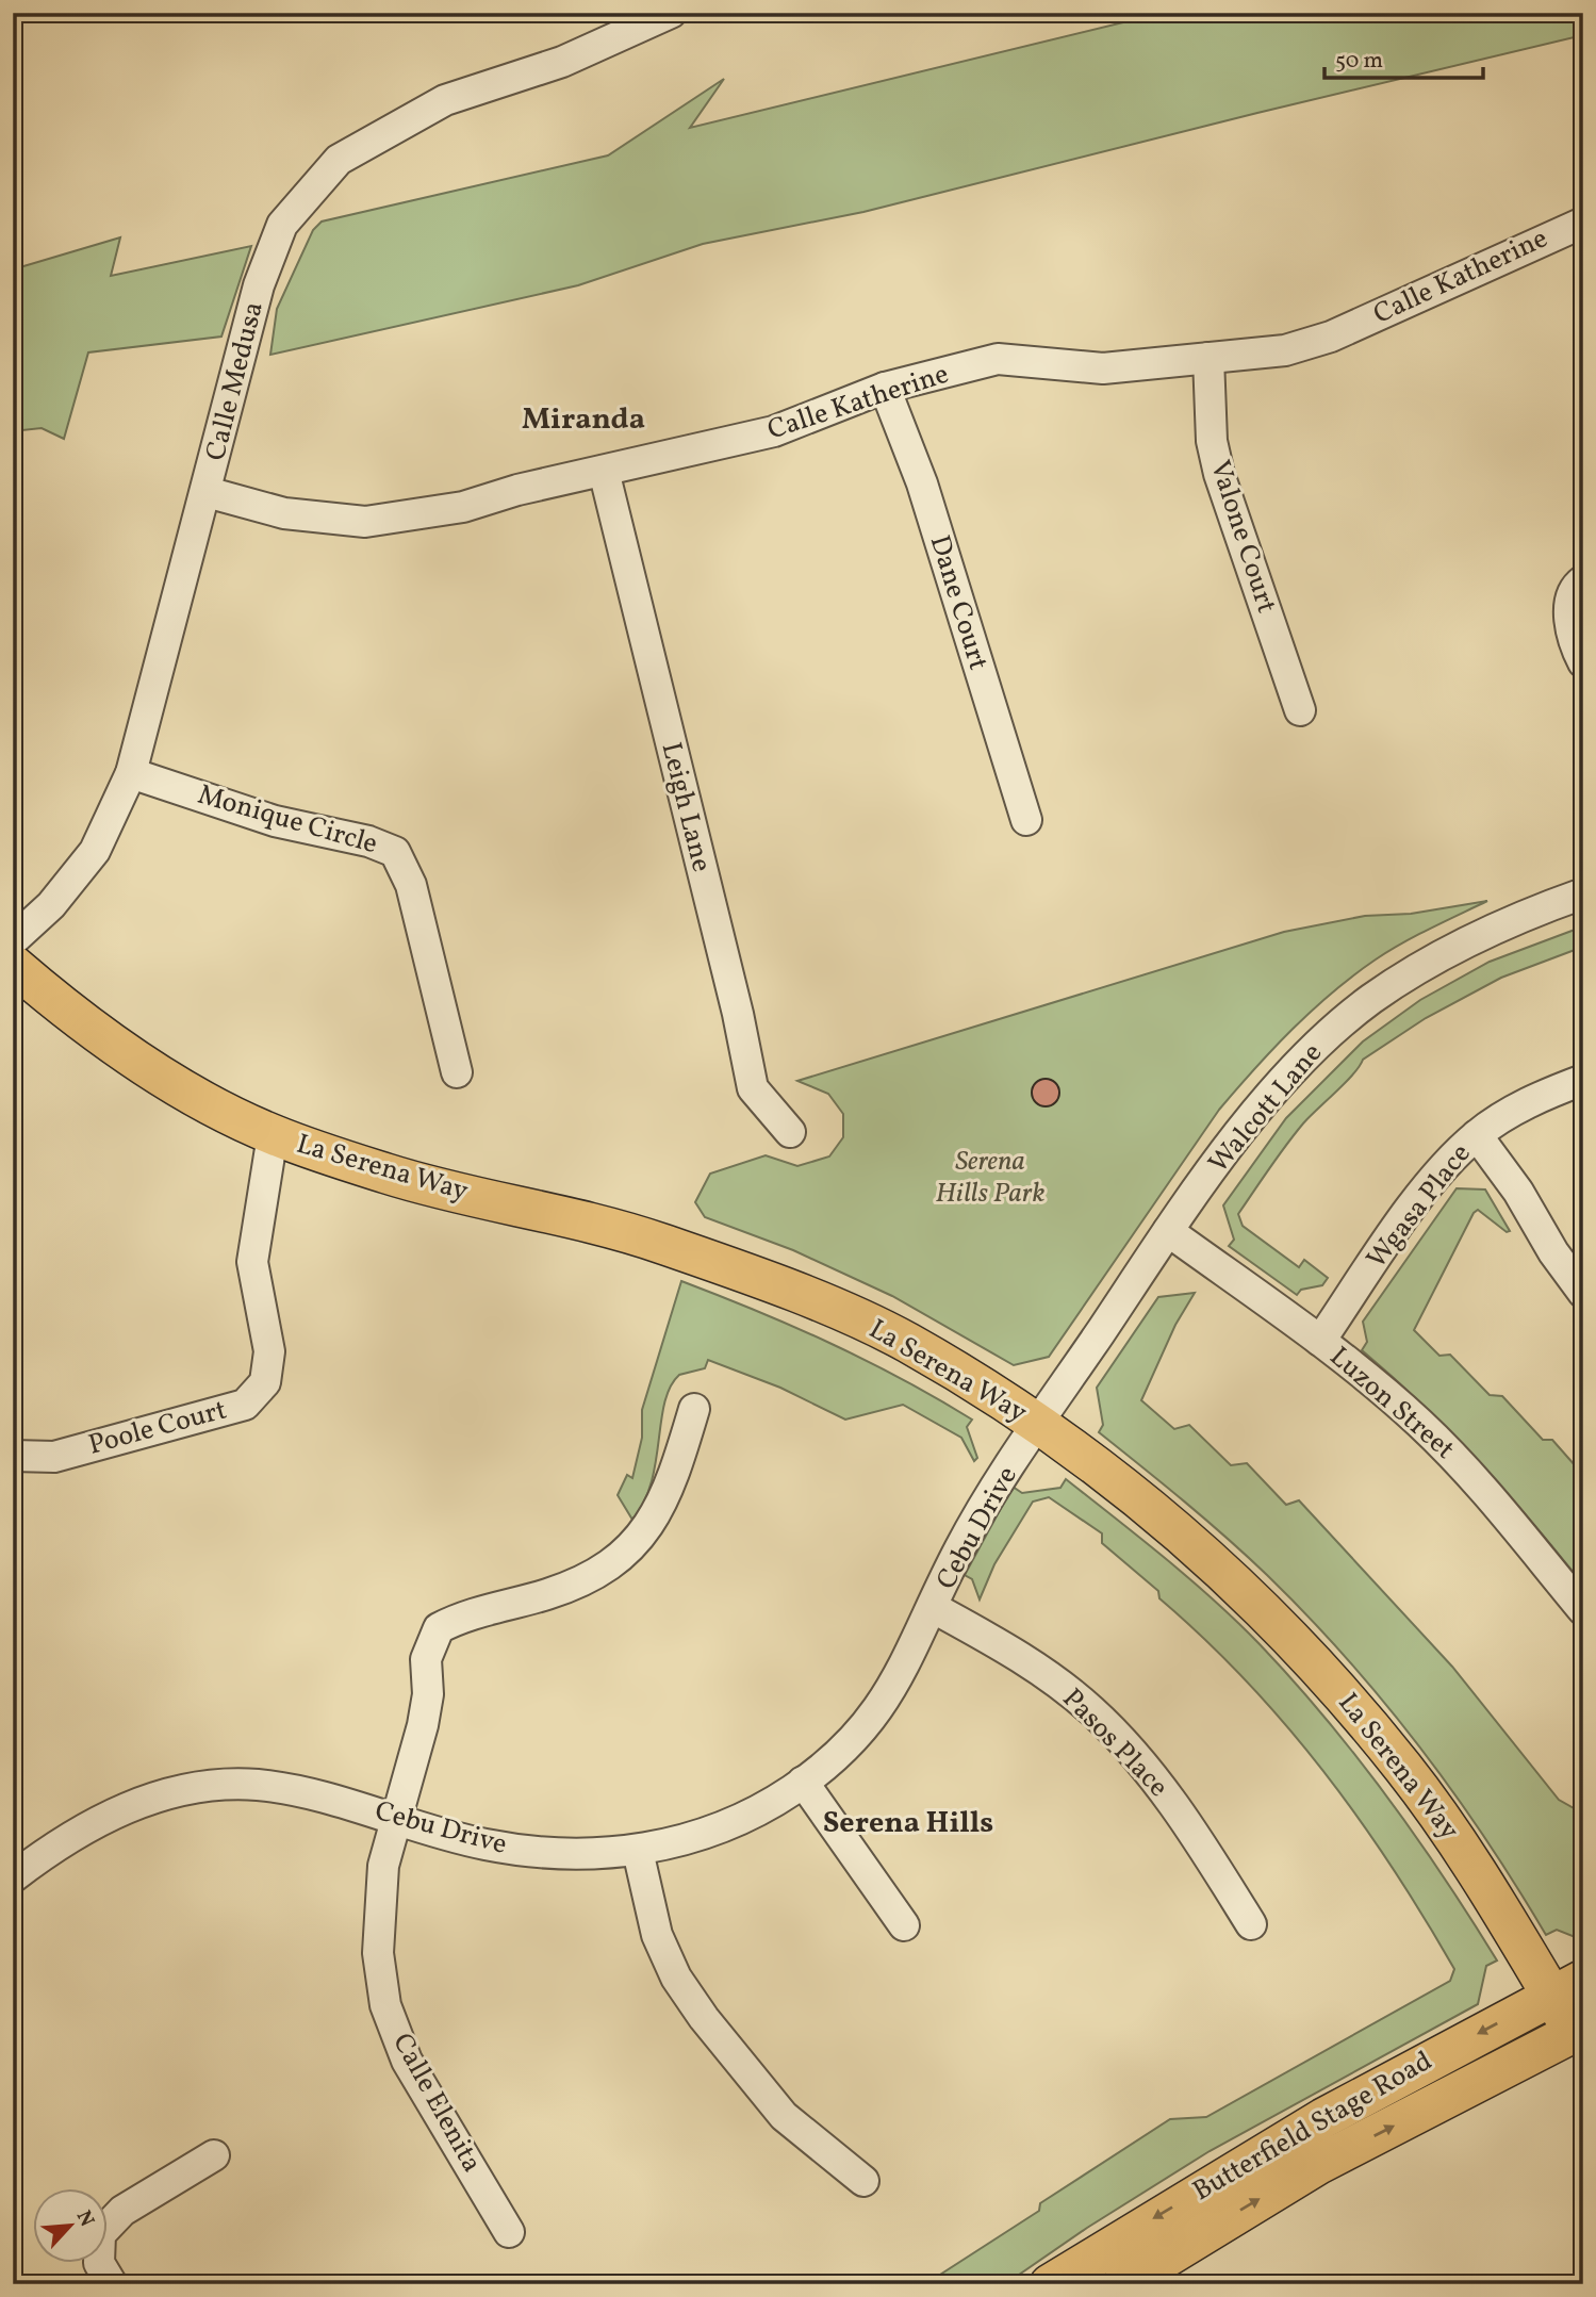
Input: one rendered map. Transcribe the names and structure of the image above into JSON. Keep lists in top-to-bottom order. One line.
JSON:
{"streets":{"main road":["La Serena Way","Butterfield Stage Road"],"street":["Calle Katherine","Calle Medusa","Valone Court","Dane Court","Leigh Lane","Monique Circle","Walcott Lane","Wgasa Place","Luzon Street","Poole Court","Cebu Drive","Pasos Place","Calle Elenita"]},"crossings":[["Calle Katherine","Calle Medusa"],["Calle Katherine","Valone Court"],["Calle Katherine","Dane Court"],["Calle Katherine","Leigh Lane"],["Calle Medusa","Monique Circle"],["Walcott Lane","La Serena Way"],["Walcott Lane","Luzon Street"],["Walcott Lane","Cebu Drive"],["La Serena Way","Poole Court"],["La Serena Way","Cebu Drive"],["La Serena Way","Butterfield Stage Road"],["Wgasa Place","Luzon Street"],["Cebu Drive","Pasos Place"],["Cebu Drive","Calle Elenita"]],"districts":["Miranda","Serena Hills"],"parks":["Serena Hills Park"],"scale_bar":"50 m","north":"top right"}
